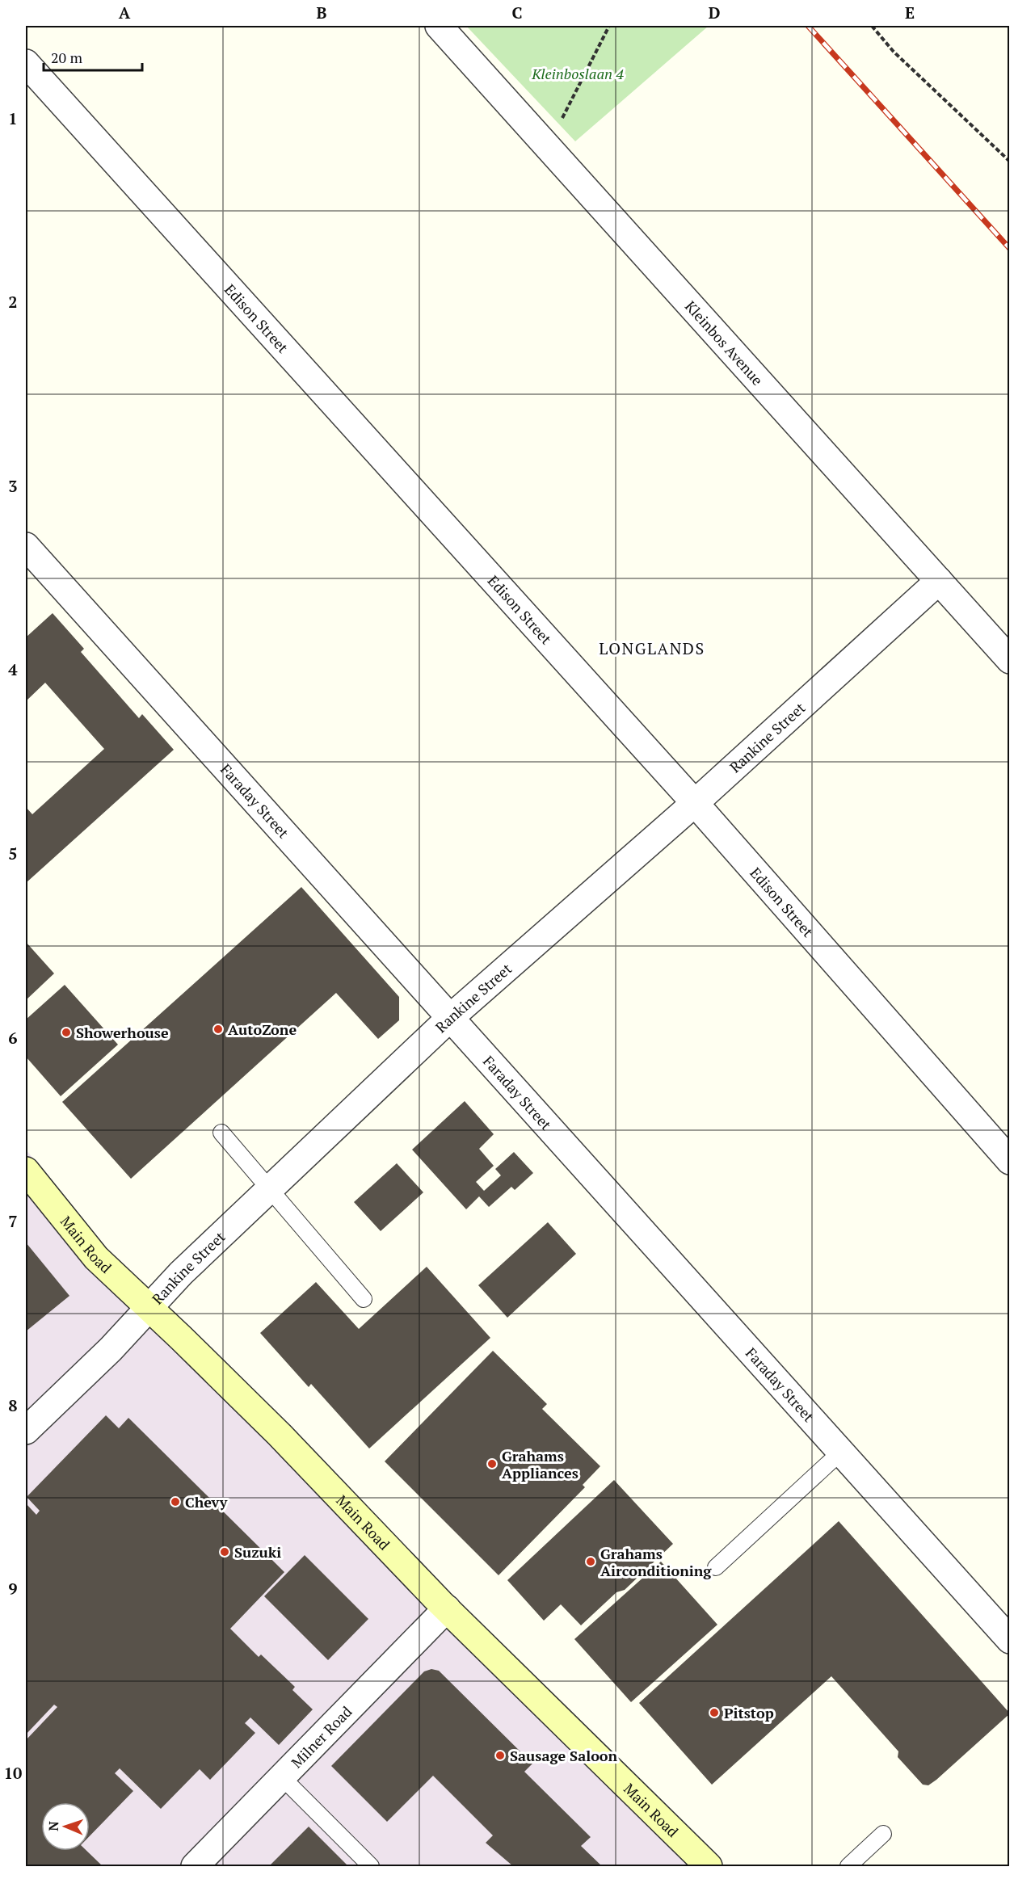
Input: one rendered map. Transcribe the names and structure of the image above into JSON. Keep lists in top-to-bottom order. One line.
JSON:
{"streets":{"main road":["Main Road"],"street":["Edison Street","Kleinbos Avenue","Rankine Street","Faraday Street","Milner Road"]},"crossings":[["Edison Street","Rankine Street"],["Kleinbos Avenue","Rankine Street"],["Rankine Street","Faraday Street"],["Rankine Street","Main Road"],["Main Road","Milner Road"]],"districts":["LONGLANDS"],"parks":["Kleinboslaan 4"],"places":["AutoZone","Showerhouse","Grahams Appliances","Chevy","Suzuki","Grahams Airconditioning","Pitstop","Sausage Saloon"],"scale_bar":"20 m","north":"left","grid":{"columns":["A","B","C","D","E"],"rows":["1","2","3","4","5","6","7","8","9","10"]}}
